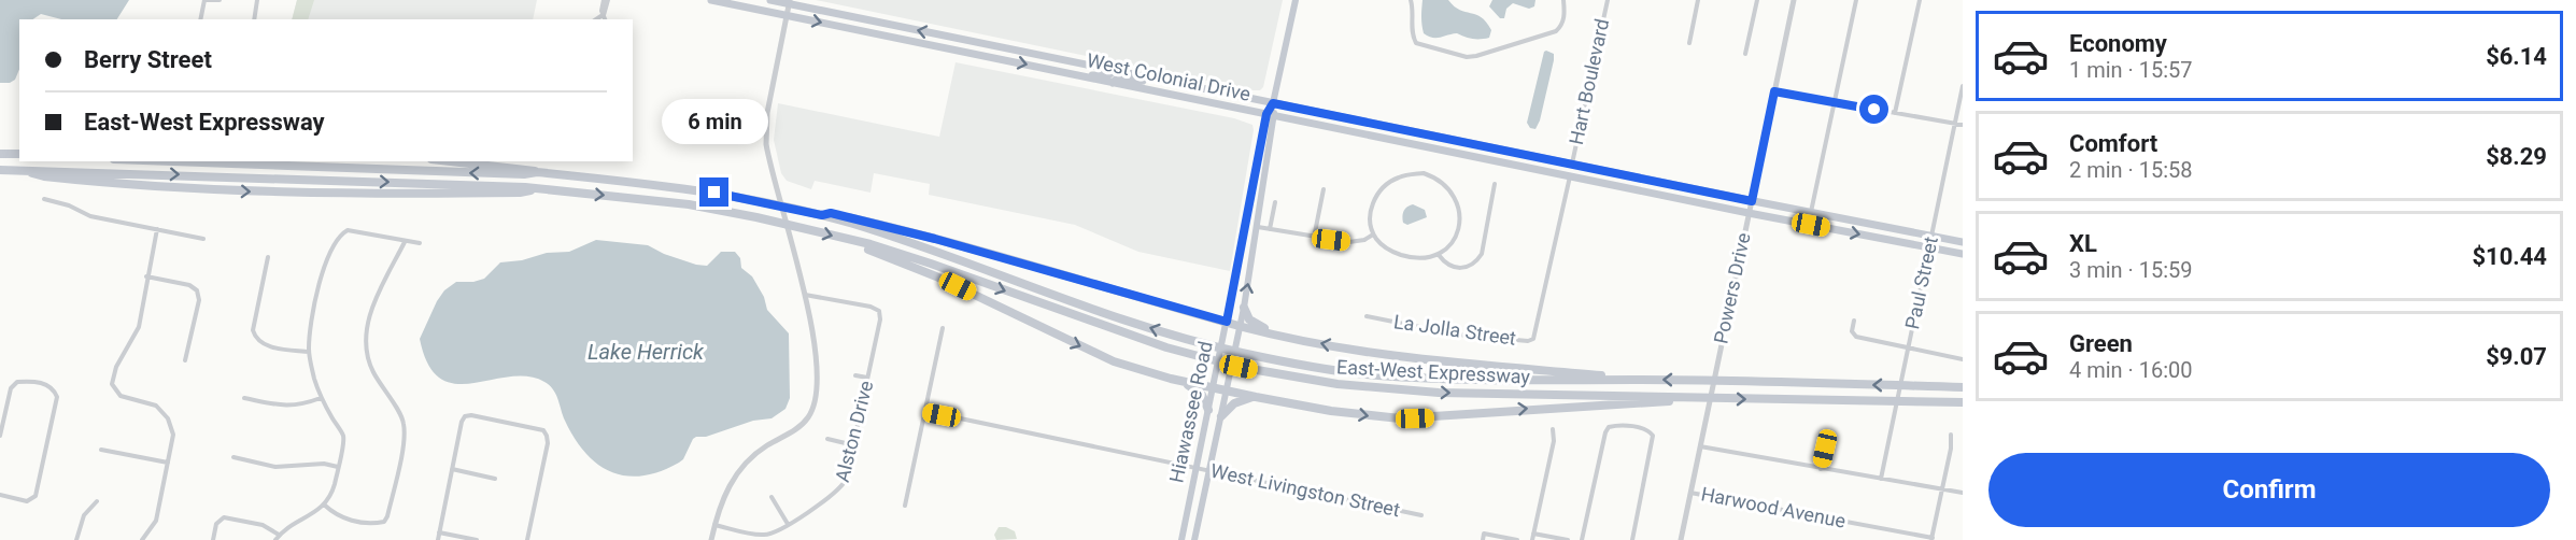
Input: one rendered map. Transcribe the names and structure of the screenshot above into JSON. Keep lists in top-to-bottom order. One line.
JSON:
{"streets":{"highway":["West Colonial Drive","East-West Expressway"],"main road":["Hiawassee Road"],"street":["Hart Boulevard","Paul Street","Powers Drive","La Jolla Street","Alston Drive","West Livingston Street","Harwood Avenue"]},"crossings":[["West Colonial Drive","Hart Boulevard"],["West Colonial Drive","Paul Street"],["West Colonial Drive","Powers Drive"],["West Colonial Drive","La Jolla Street"],["West Colonial Drive","Hiawassee Road"],["Powers Drive","Harwood Avenue"],["Hiawassee Road","West Livingston Street"]],"water":["Lake Herrick"],"page":{"list":[{"name":"Economy","note":"1 min · 15:57","value":"$6.14"},{"name":"Comfort","note":"2 min · 15:58","value":"$8.29"},{"name":"XL","note":"3 min · 15:59","value":"$10.44"},{"name":"Green","note":"4 min · 16:00","value":"$9.07"}],"banner":["Berry Street","East-West Expressway"],"bubble":"6 min","buttons":"Confirm"}}
